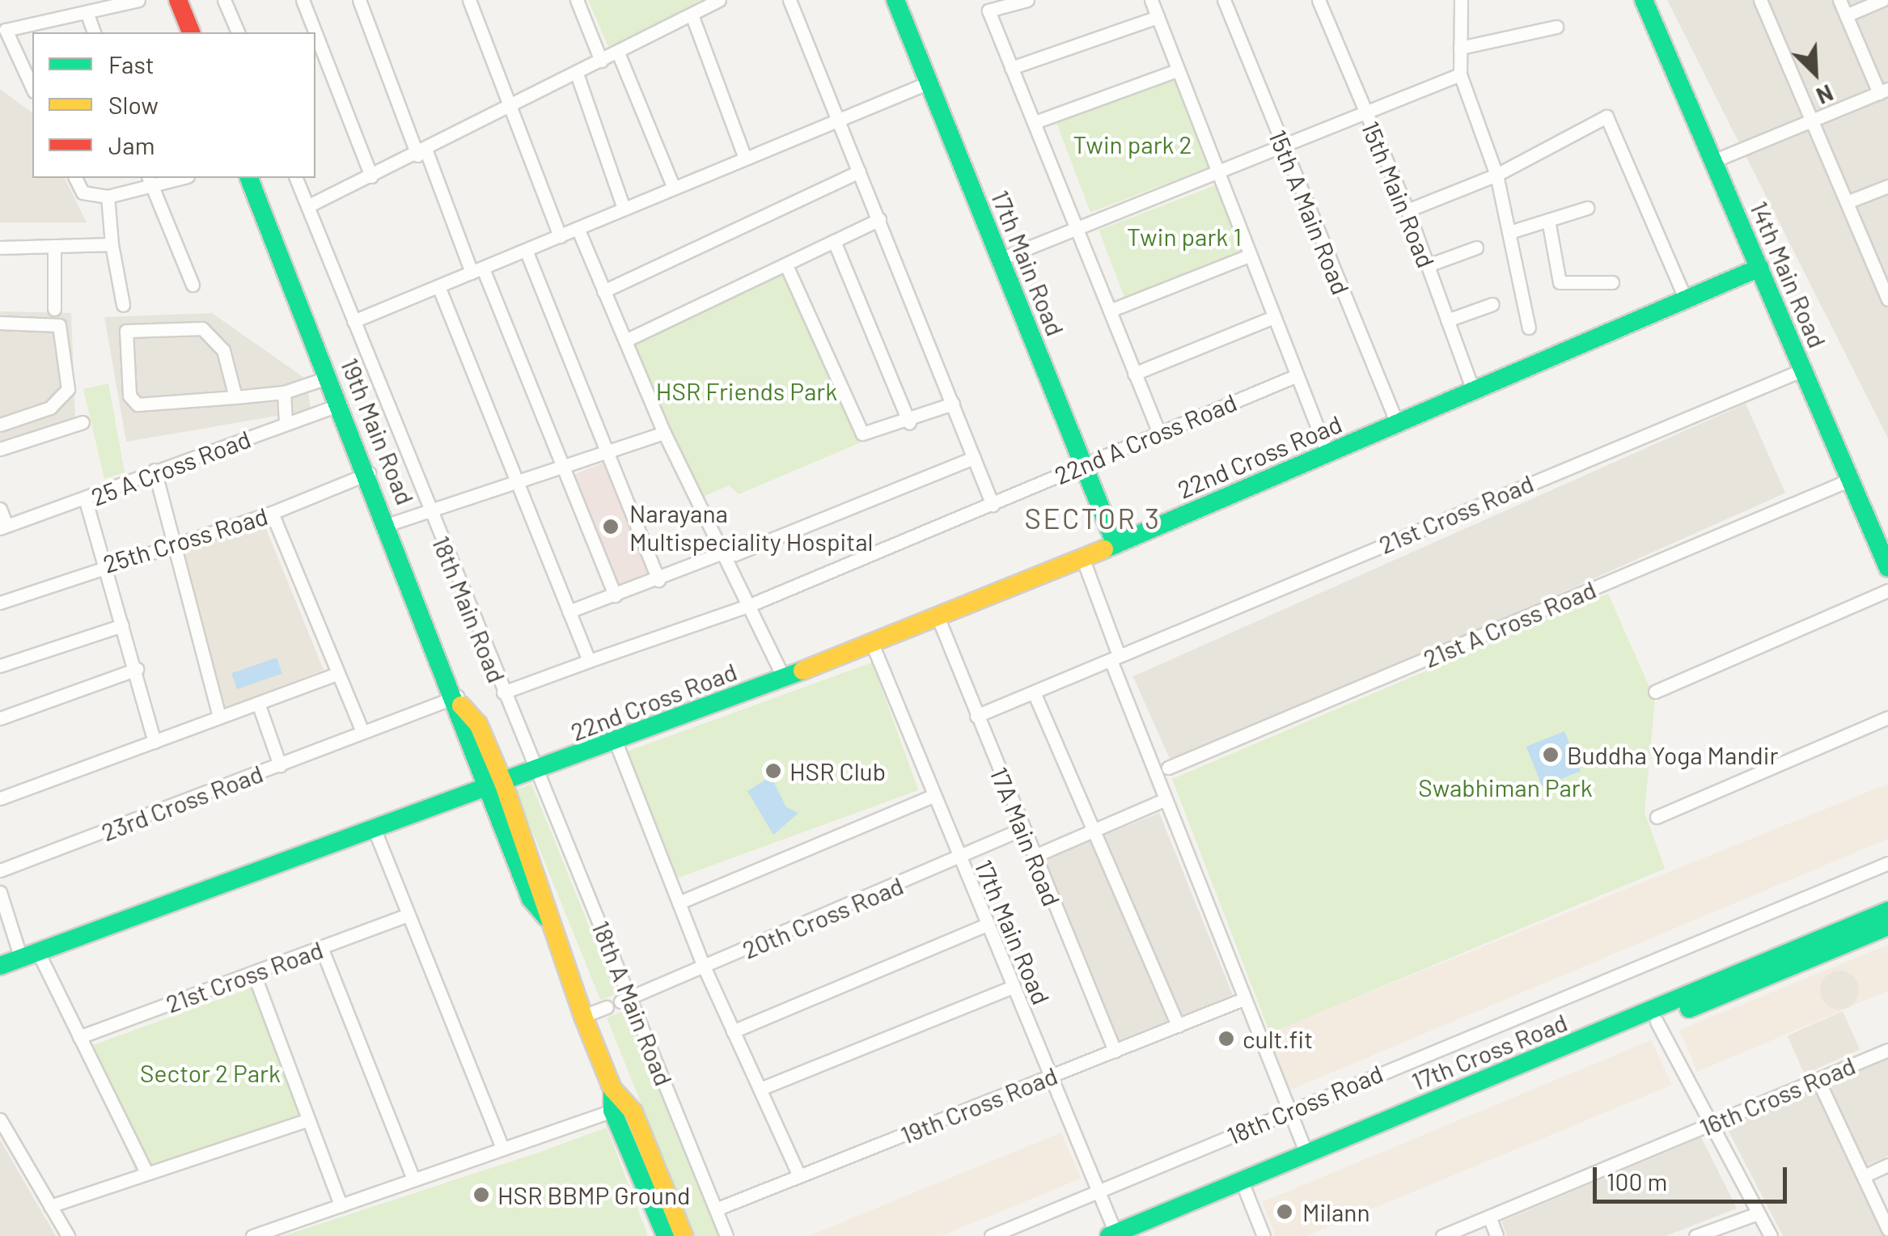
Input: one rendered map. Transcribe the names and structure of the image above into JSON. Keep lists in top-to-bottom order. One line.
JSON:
{"streets":{"street":["15th Main Road","15th A Main Road","17th Main Road","14th Main Road","19th Main Road","22nd A Cross Road","22nd Cross Road","25 A Cross Road","21st Cross Road","25th Cross Road","18th Main Road","21st A Cross Road","23rd Cross Road","17A Main Road","20th Cross Road","18th A Main Road","17th Cross Road","16th Cross Road","18th Cross Road","19th Cross Road"]},"crossings":[["15th Main Road","22nd Cross Road"],["15th A Main Road","22nd Cross Road"],["17th Main Road","22nd A Cross Road"],["17th Main Road","22nd Cross Road"],["17th Main Road","20th Cross Road"],["17th Main Road","17th Cross Road"],["17th Main Road","18th Cross Road"],["17th Main Road","19th Cross Road"],["14th Main Road","22nd Cross Road"],["14th Main Road","21st Cross Road"],["14th Main Road","21st A Cross Road"],["19th Main Road","22nd Cross Road"],["19th Main Road","25 A Cross Road"],["19th Main Road","25th Cross Road"],["19th Main Road","23rd Cross Road"],["22nd A Cross Road","18th Main Road"],["22nd Cross Road","18th Main Road"],["22nd Cross Road","17A Main Road"],["22nd Cross Road","18th A Main Road"],["21st Cross Road","17A Main Road"],["18th Main Road","18th A Main Road"],["17A Main Road","20th Cross Road"],["17A Main Road","19th Cross Road"],["20th Cross Road","18th A Main Road"],["18th A Main Road","19th Cross Road"]],"districts":["SECTOR 3"],"parks":["Twin park 2","Twin park 1","HSR Friends Park","Swabhiman Park","Sector 2 Park"],"places":["Narayana Multispeciality Hospital","Buddha Yoga Mandir","HSR Club","cult.fit","HSR BBMP Ground","Milann"],"legend":["Fast","Slow","Jam"],"scale_bar":"100 m","north":"bottom right"}
